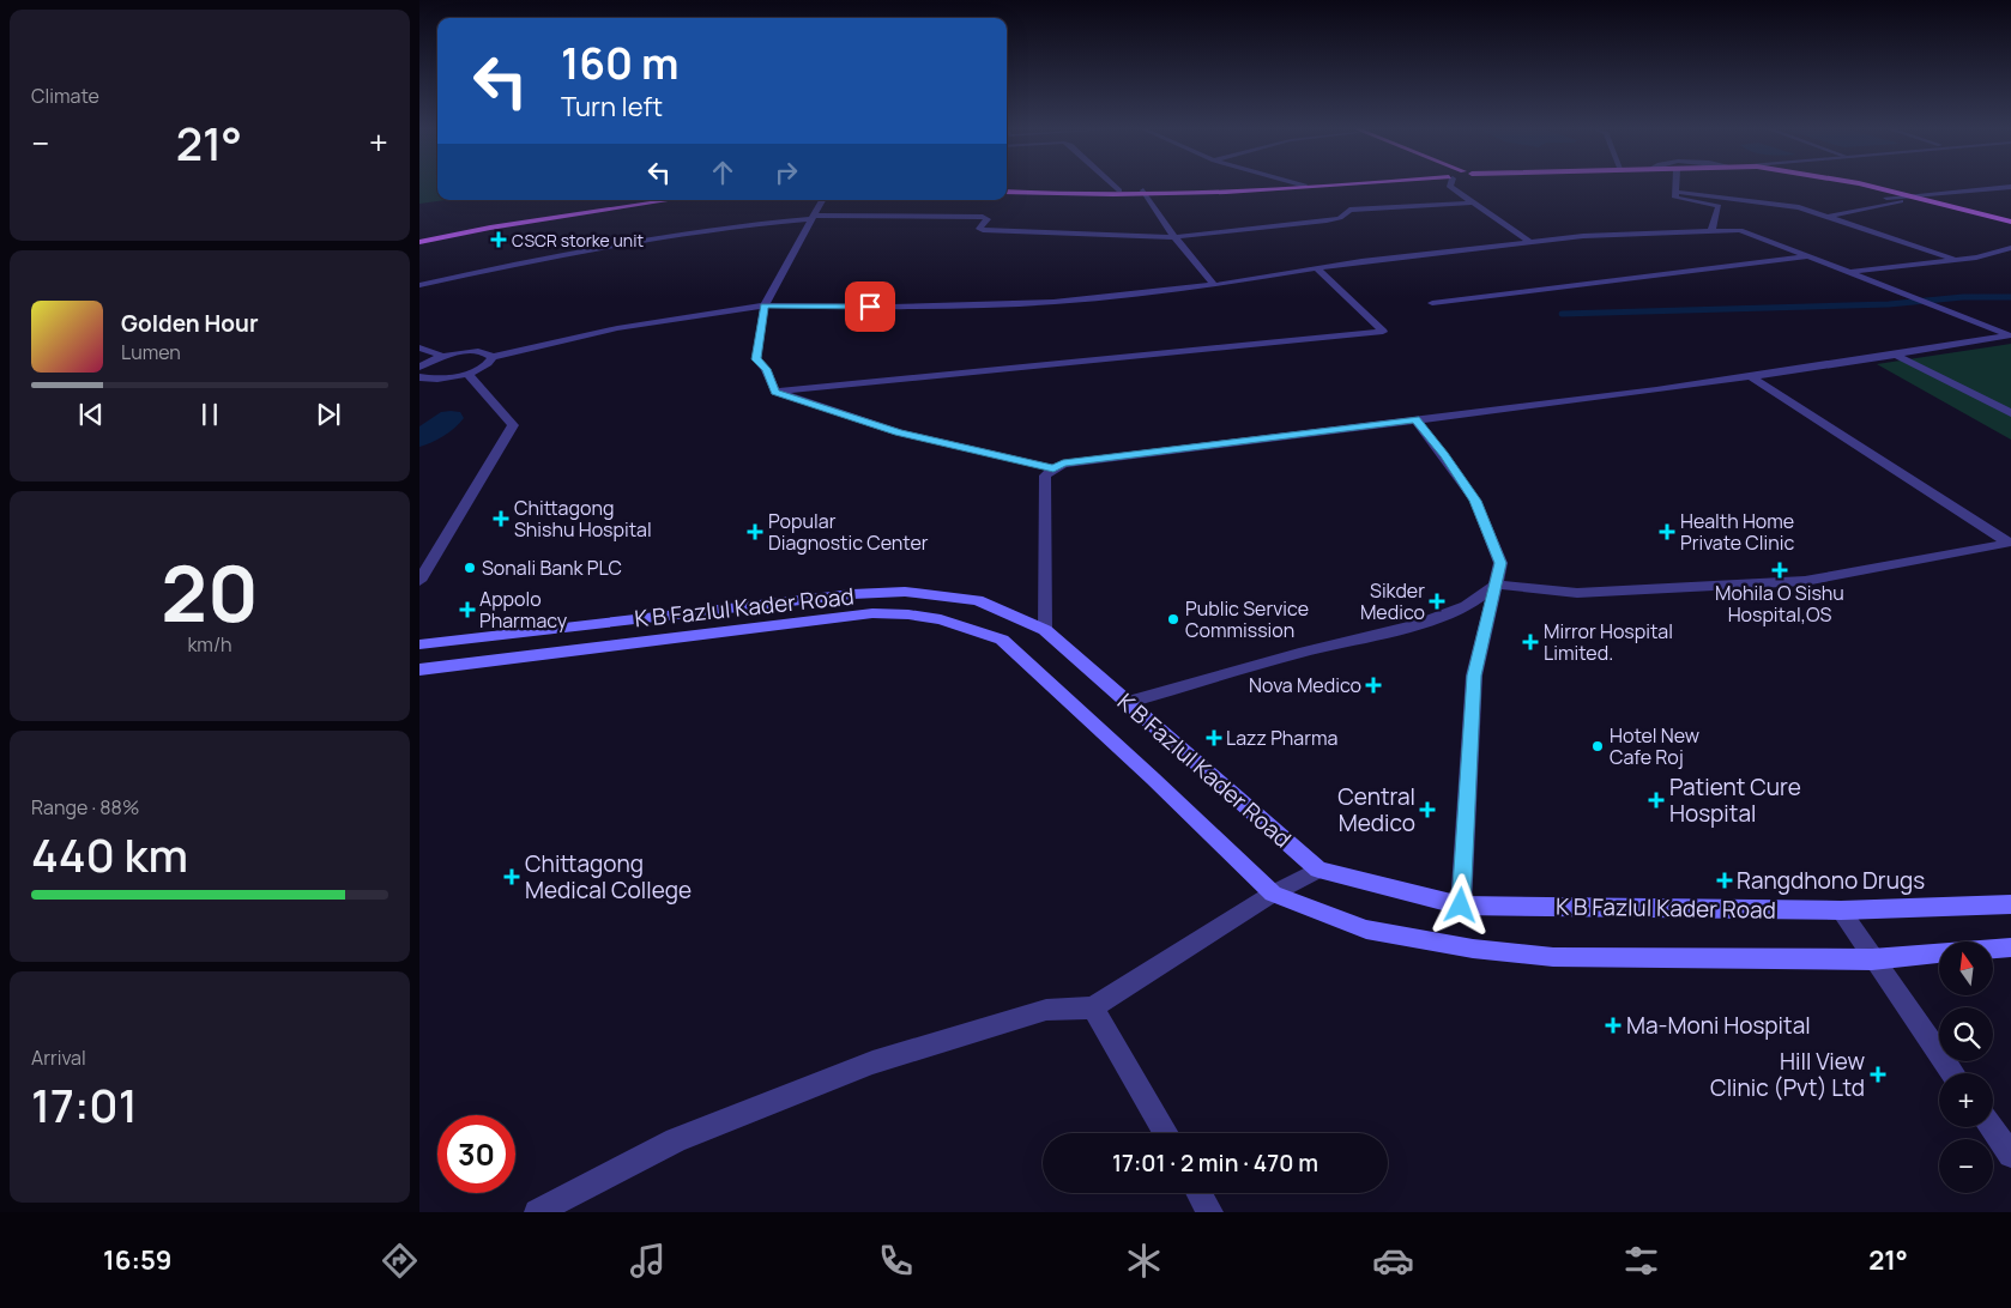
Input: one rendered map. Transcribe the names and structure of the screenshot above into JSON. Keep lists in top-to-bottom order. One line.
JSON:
{"streets":{"main road":["K B Fazlul Kader Road"]},"places":{"health":["CSCR storke unit","Chittagong Shishu Hospital","Popular Diagnostic Center","Health Home Private Clinic","Mohila O Sishu Hospital,OS","Sikder Medico","Appolo Pharmacy","Mirror Hospital Limited.","Nova Medico","Lazz Pharma","Patient Cure Hospital","Central Medico","Chittagong Medical College","Rangdhono Drugs","Ma-Moni Hospital","Hill View Clinic (Pvt) Ltd"],"other":["Sonali Bank PLC","Public Service Commission","Hotel New Cafe Roj"]},"north":"top","page":{"tile":["Climate",["20","km/h"],["Range · 88%","440 km"],["Arrival","17:01"]],"turn":["160 m","Turn left"],"heat":["−","21°","+"],"song":["Golden Hour","Lumen"],"map_buttons":["+","−"],"limit":"30","trip":"17:01 · 2 min · 470 m","tabs":["16:59","21°"]}}
